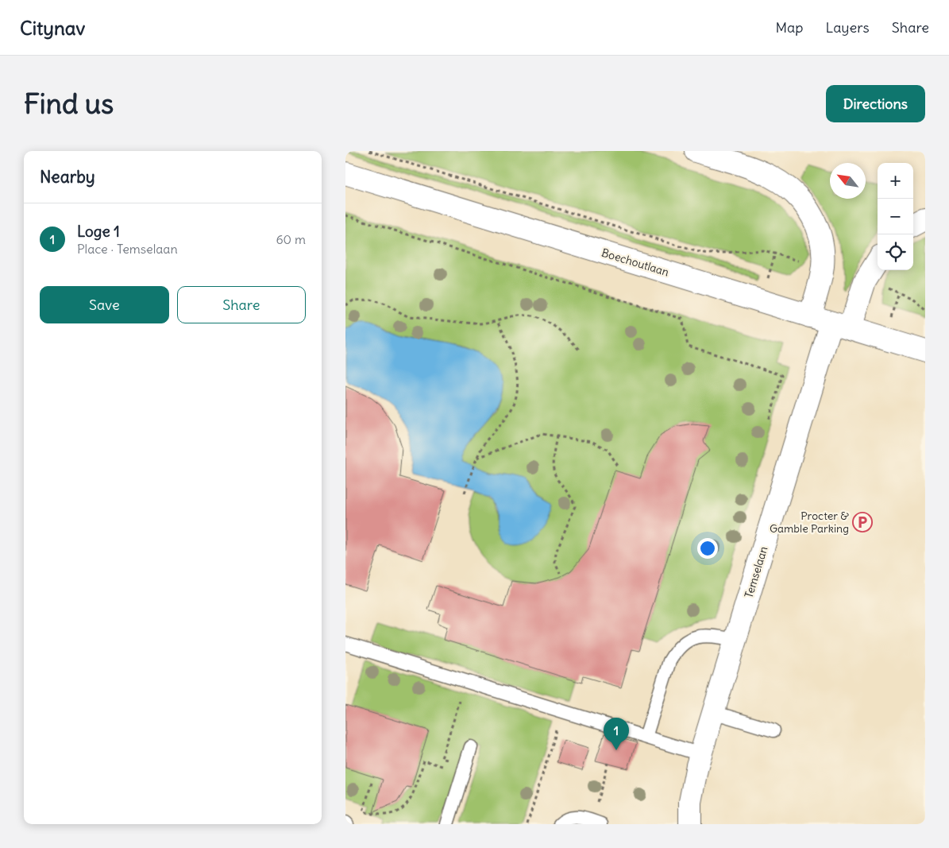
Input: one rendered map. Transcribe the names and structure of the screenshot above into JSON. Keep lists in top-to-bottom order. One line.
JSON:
{"streets":{"main road":["Boechoutlaan","Temselaan"]},"crossings":[["Boechoutlaan","Temselaan"]],"places":{"parking":["Procter & Gamble Parking"]},"north":"top left","page":{"header":"Citynav","nav":["Map","Layers","Share"],"buttons":["Directions",["Save","Share"]],"title":"Find us","heading":"Nearby","map_buttons":["+","−"],"list":[{"mark":"1","name":"Loge 1","note":"Place · Temselaan","value":"60 m"}],"pins":"1"}}
